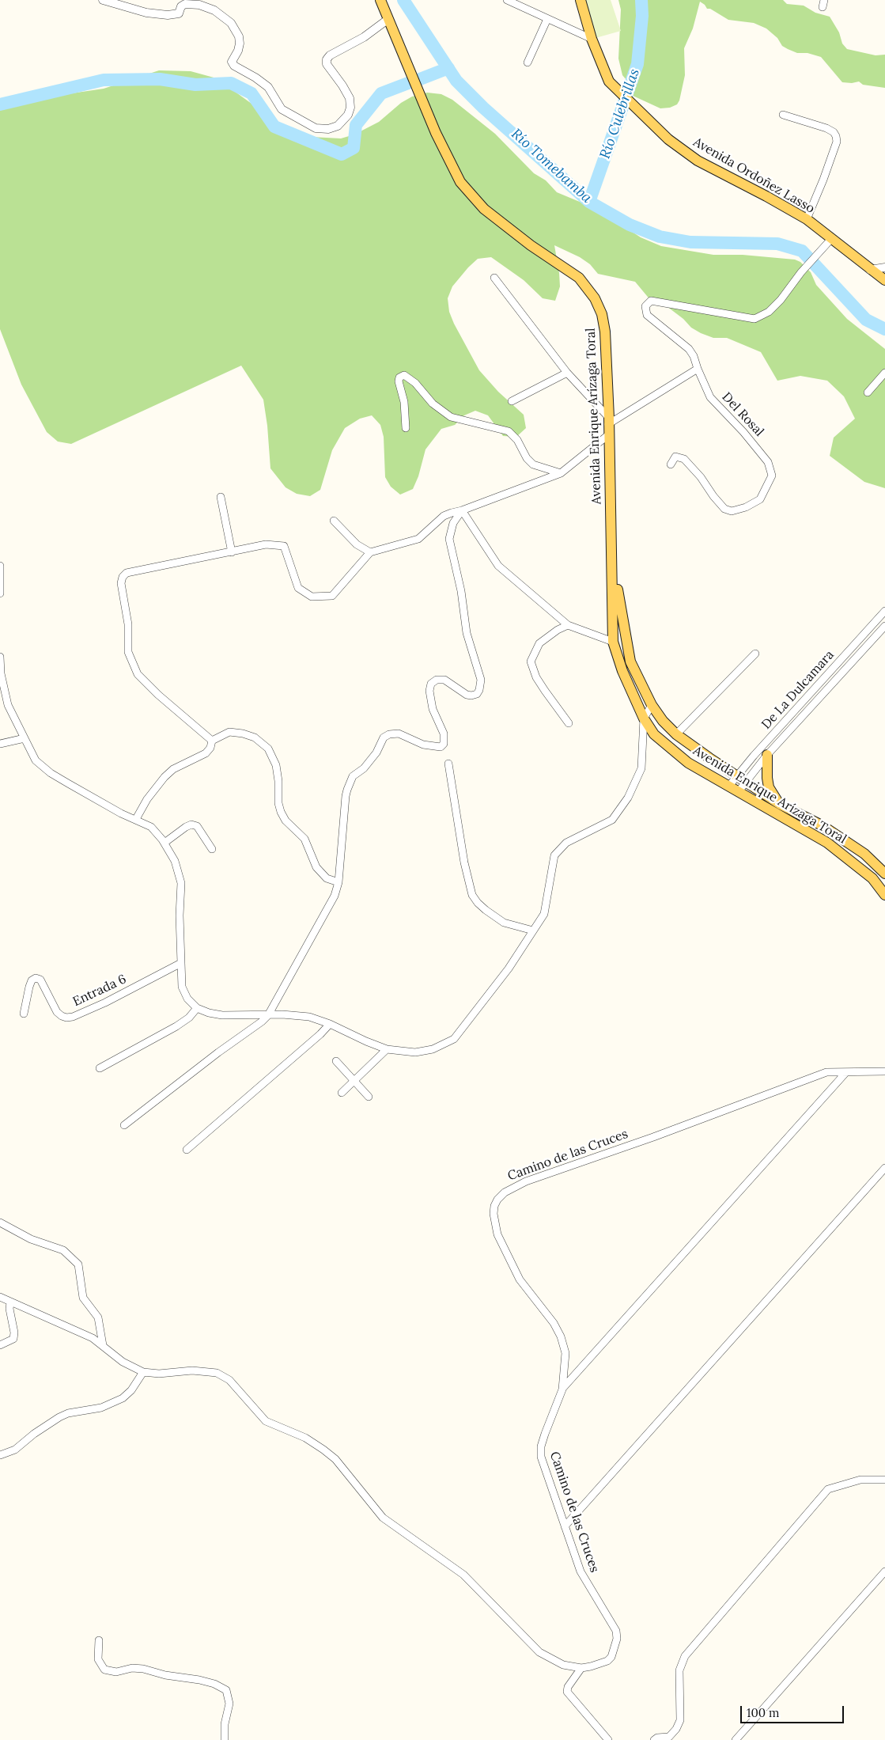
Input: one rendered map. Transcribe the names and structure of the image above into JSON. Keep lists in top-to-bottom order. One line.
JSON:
{"streets":{"main road":["Avenida Ordoñez Lasso","Avenida Enrique Arízaga Toral"],"street":["Del Rosal","De La Dulcamara","Entrada 6","Camino de las Cruces"]},"crossings":[["Avenida Ordoñez Lasso","Del Rosal"],["Avenida Enrique Arízaga Toral","De La Dulcamara"]],"water":["Río Culebrillas","Río Tomebamba"],"scale_bar":"100 m"}
